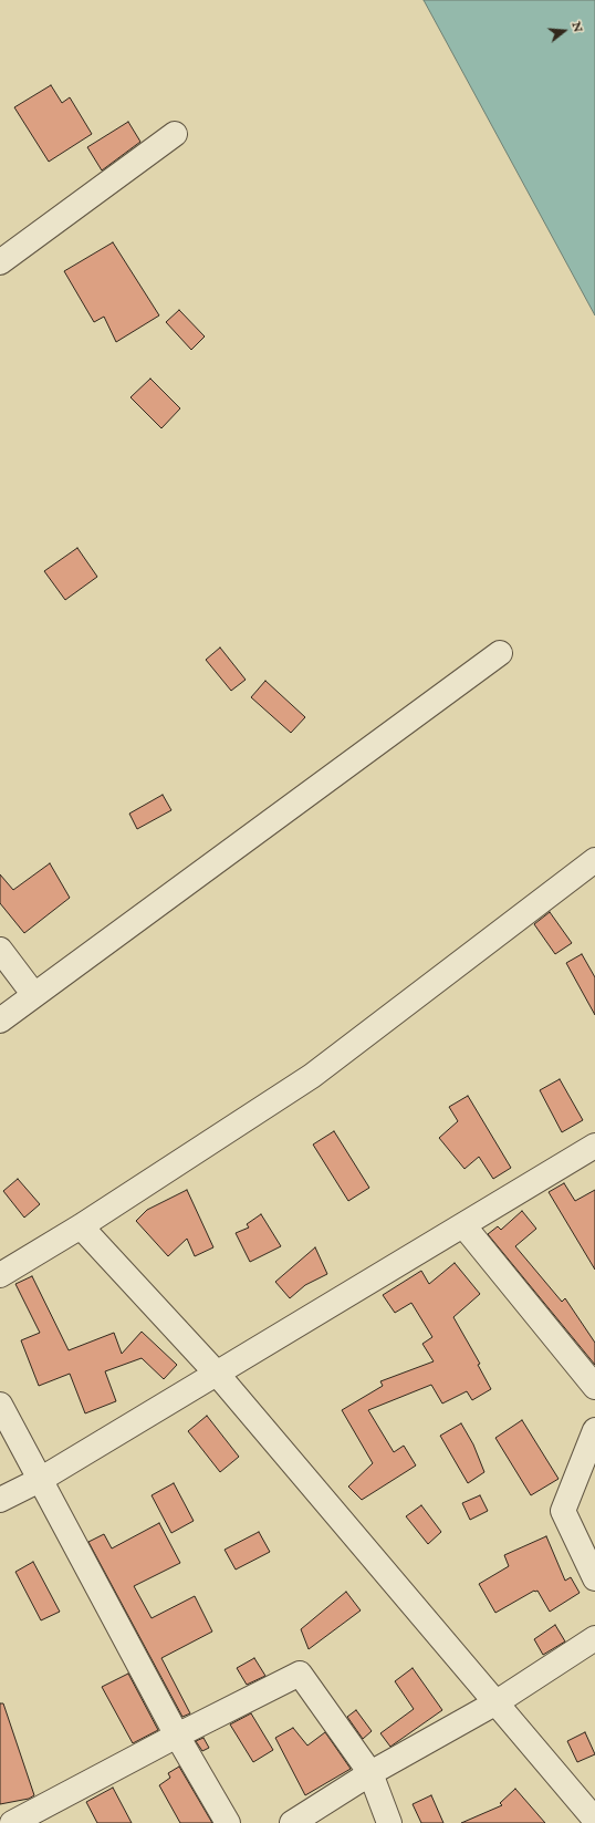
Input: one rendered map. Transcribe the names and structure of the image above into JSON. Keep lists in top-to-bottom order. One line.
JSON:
{"north":"right"}
